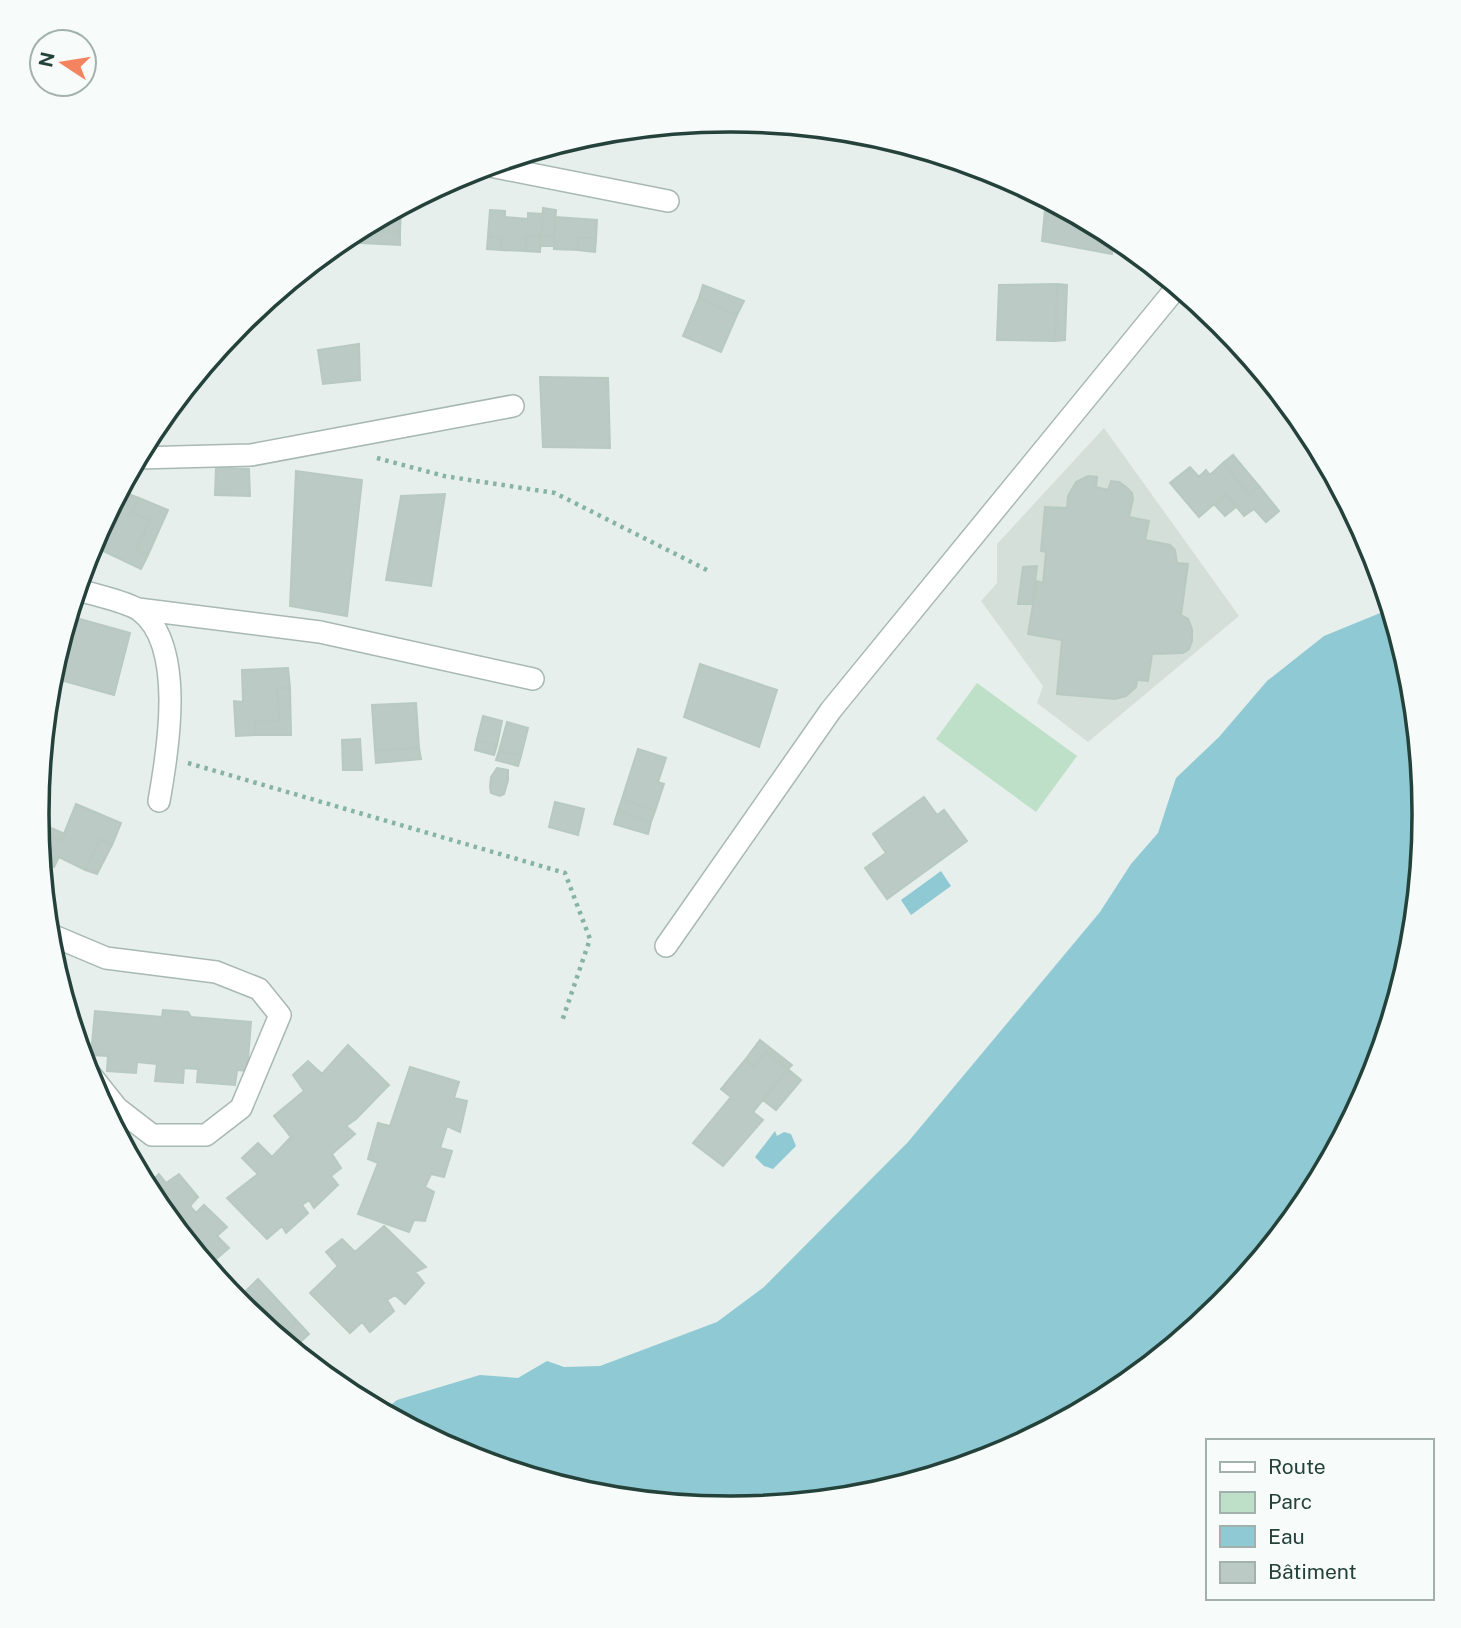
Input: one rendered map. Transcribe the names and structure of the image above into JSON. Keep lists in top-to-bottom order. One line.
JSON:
{"legend":["Route","Parc","Eau","Bâtiment"],"north":"left"}
